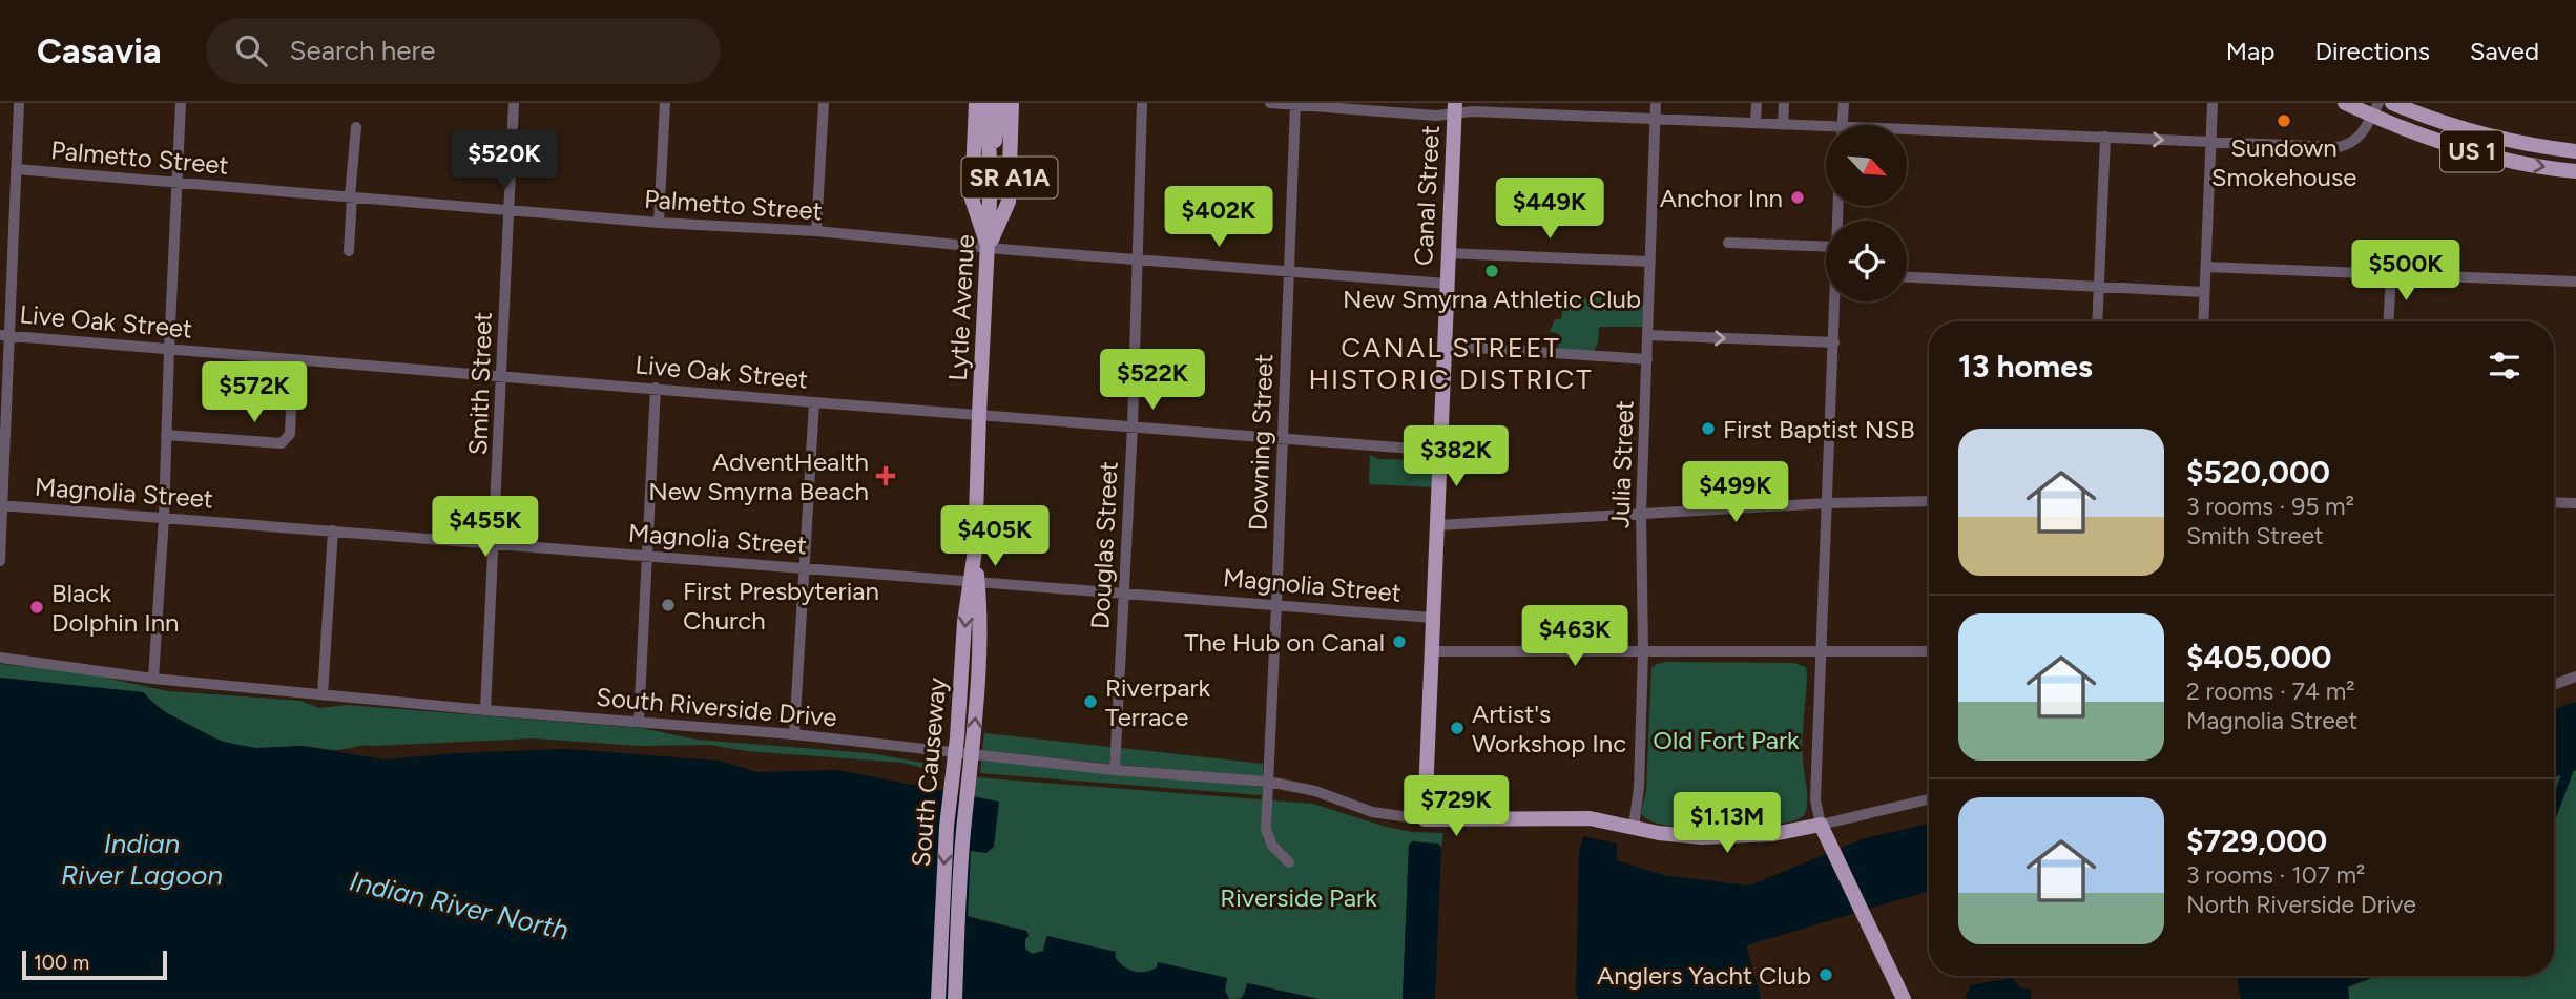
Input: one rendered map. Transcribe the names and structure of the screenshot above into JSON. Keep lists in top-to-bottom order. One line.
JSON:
{"streets":{"main road":["US 1","SR A1A","Canal Street","Lytle Avenue","South Causeway"],"street":["Palmetto Street","Live Oak Street","Smith Street","Downing Street","Julia Street","Magnolia Street","Douglas Street","South Riverside Drive"]},"crossings":[["Palmetto Street","SR A1A"],["Palmetto Street","Canal Street"],["Palmetto Street","Lytle Avenue"],["Palmetto Street","Smith Street"],["Palmetto Street","Downing Street"],["Palmetto Street","Douglas Street"],["SR A1A","Lytle Avenue"],["Canal Street","Live Oak Street"],["Canal Street","Magnolia Street"],["Canal Street","South Riverside Drive"],["Lytle Avenue","Live Oak Street"],["Lytle Avenue","South Causeway"],["Live Oak Street","Smith Street"],["Live Oak Street","Downing Street"],["Live Oak Street","Douglas Street"],["Live Oak Street","South Causeway"],["Smith Street","Magnolia Street"],["Smith Street","South Riverside Drive"],["Downing Street","Magnolia Street"],["Downing Street","South Riverside Drive"],["Magnolia Street","Douglas Street"],["Douglas Street","South Riverside Drive"]],"districts":["CANAL STREET HISTORIC DISTRICT"],"water":["Indian River Lagoon","Indian River North"],"parks":["Old Fort Park","Riverside Park"],"places":{"other":["Sundown Smokehouse","Anchor Inn","New Smyrna Athletic Club","First Baptist NSB","First Presbyterian Church","Black Dolphin Inn","The Hub on Canal","Riverpark Terrace","Artist's Workshop Inc","Anglers Yacht Club"],"health":["AdventHealth New Smyrna Beach"]},"scale_bar":"100 m","north":"bottom right","page":{"header":"Casavia","search":"Search here","nav":["Map","Directions","Saved"],"price":["$520K","$449K","$402K","$500K","$522K","$572K","$382K","$499K","$455K","$405K","$463K","$729K","$1.13M"],"heading":"13 homes","list":[{"name":"$520,000","note":"3 rooms · 95 m² · Smith Street"},{"name":"$405,000","note":"2 rooms · 74 m² · Magnolia Street"},{"name":"$729,000","note":"3 rooms · 107 m² · North Riverside Drive"}],"scale":"100 m"}}
